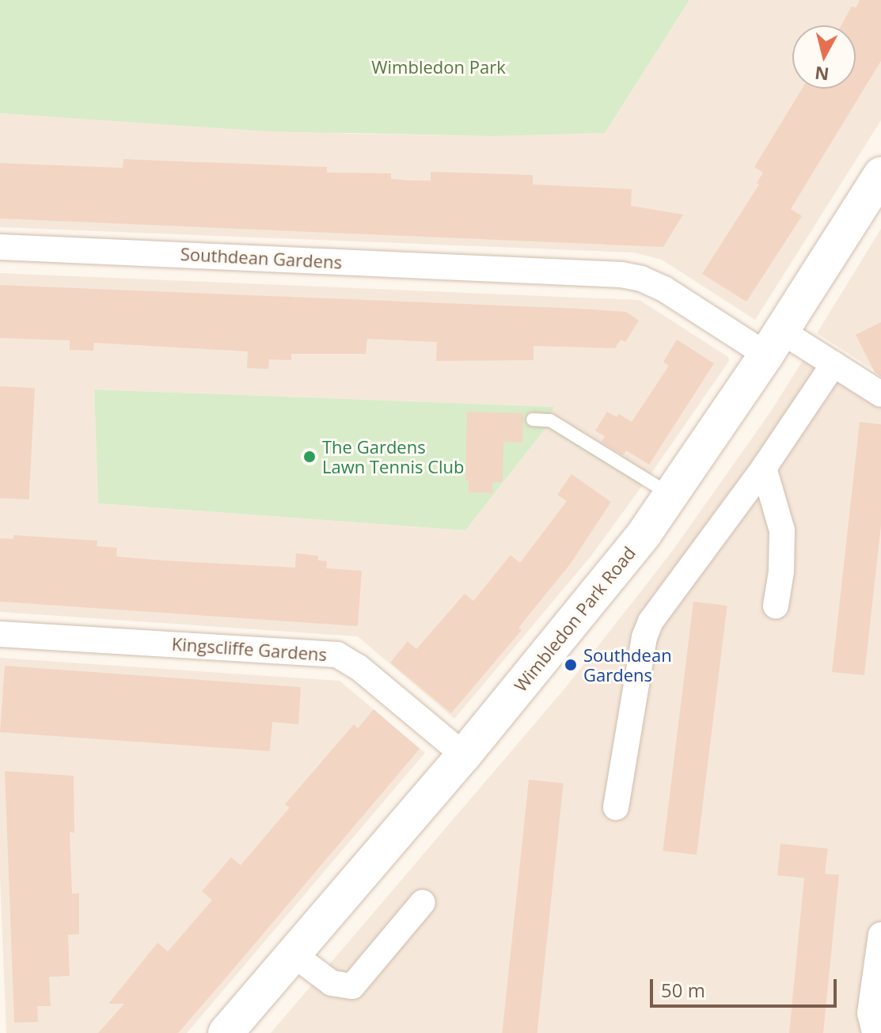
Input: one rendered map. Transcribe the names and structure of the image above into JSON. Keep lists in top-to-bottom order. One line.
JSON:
{"streets":{"street":["Southdean Gardens","Wimbledon Park Road","Kingscliffe Gardens"]},"crossings":[["Southdean Gardens","Wimbledon Park Road"],["Wimbledon Park Road","Kingscliffe Gardens"]],"parks":["Wimbledon Park"],"places":["The Gardens Lawn Tennis Club","Southdean Gardens"],"scale_bar":"50 m","north":"bottom"}
